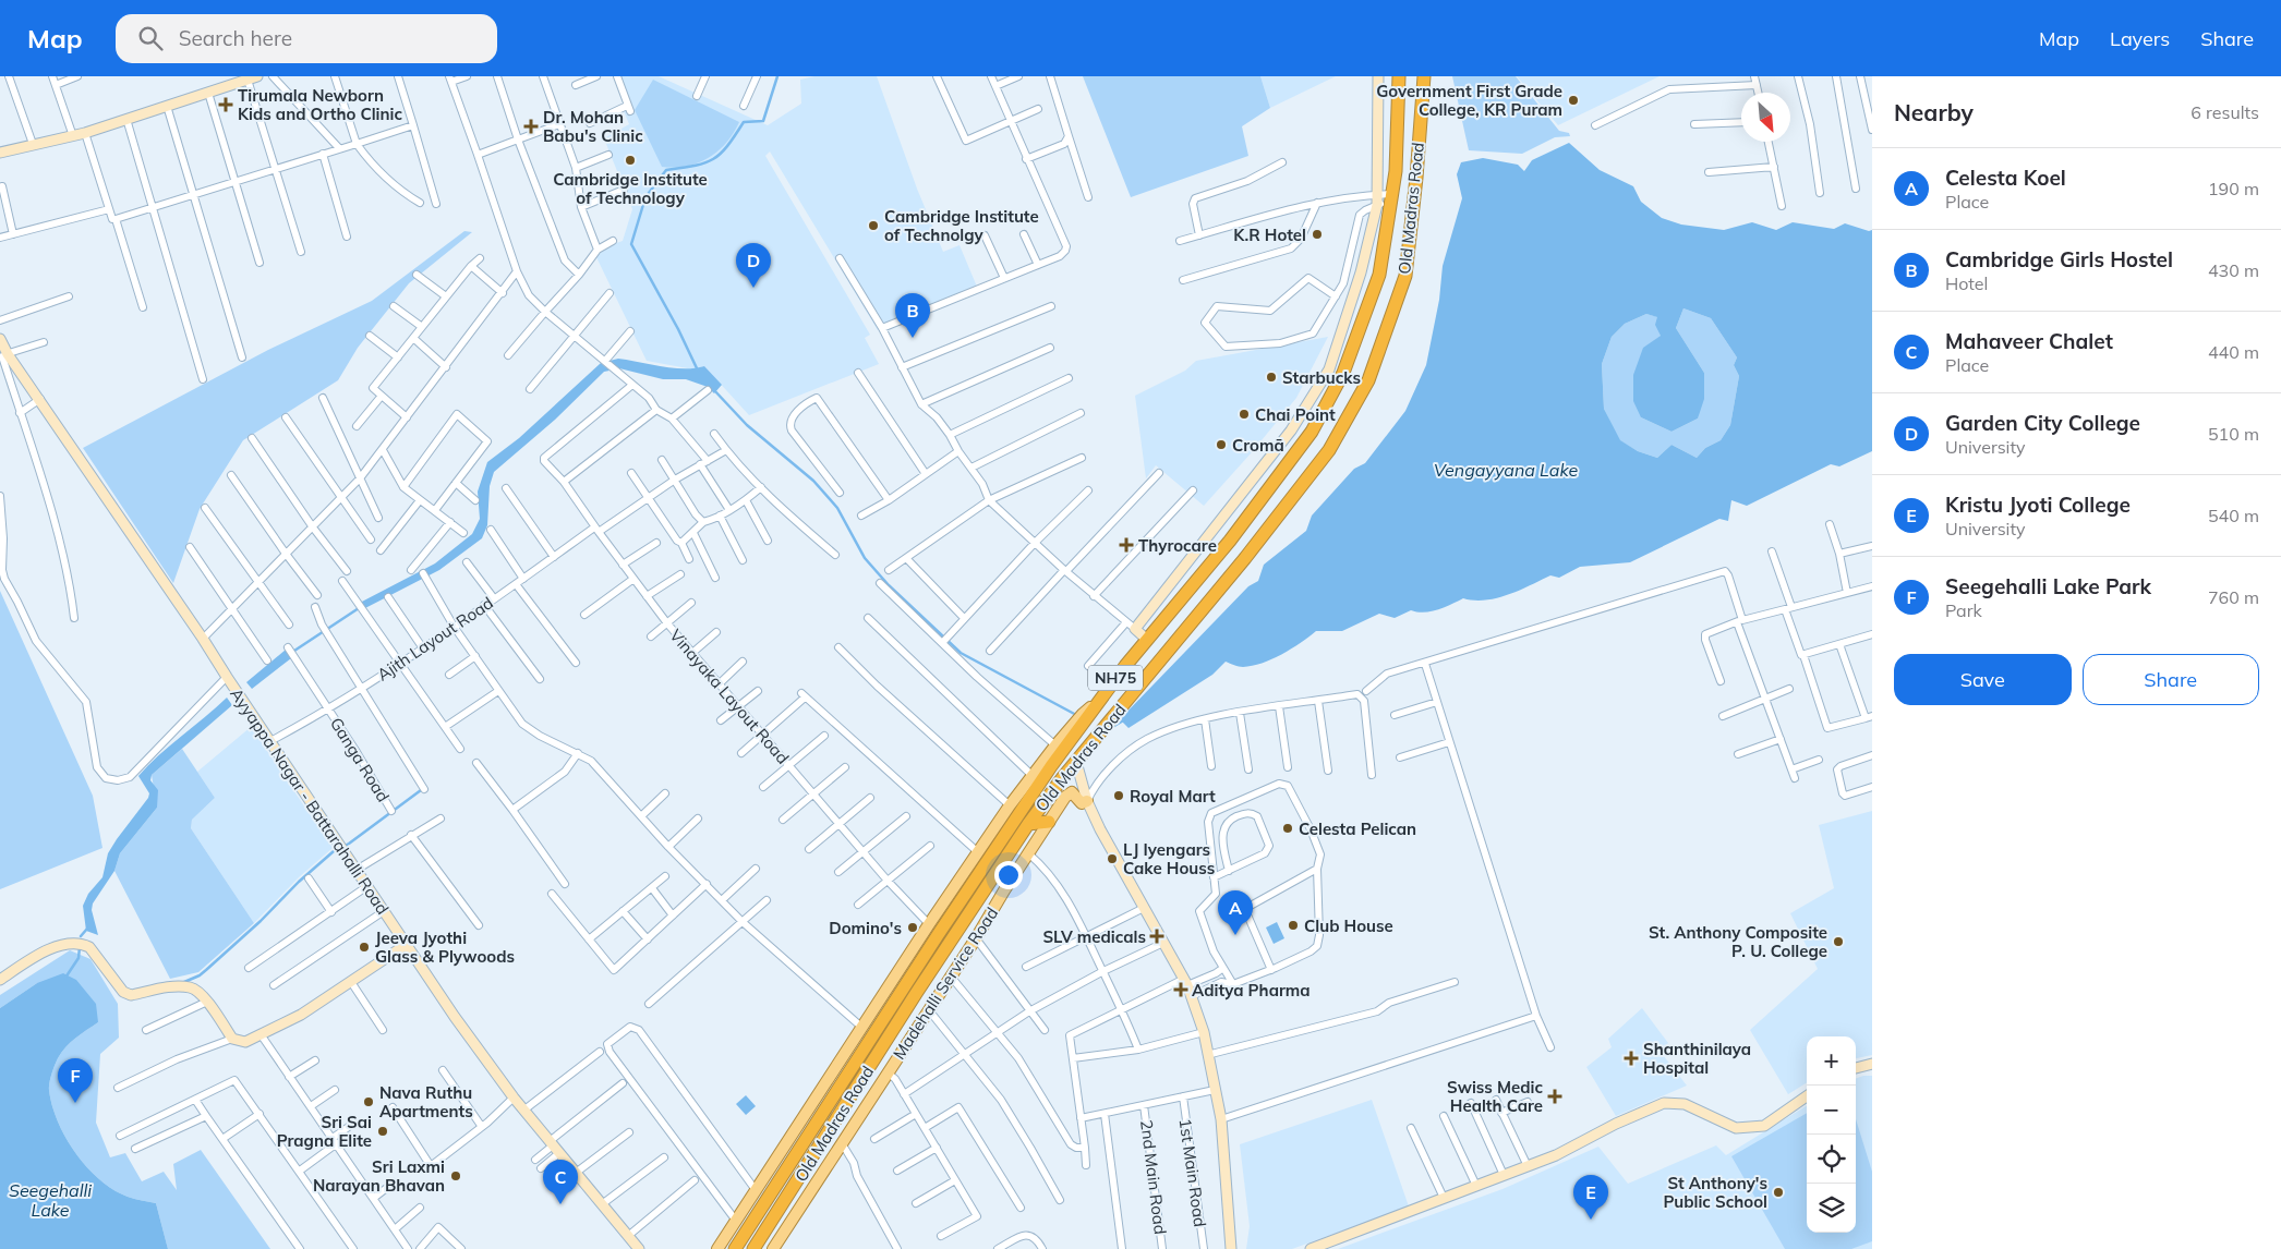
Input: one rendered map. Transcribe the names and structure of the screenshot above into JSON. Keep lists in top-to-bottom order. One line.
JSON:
{"streets":{"highway":["Old Madras Road","NH75"],"main road":["Ayyappa Nagar - Battarahalli Road","Madehalli Service Road"],"street":["Ajith Layout Road","Vinayaka Layout Road","Ganga Road","1st Main Road","2nd Main Road"]},"crossings":[["Ajith Layout Road","Vinayaka Layout Road"],["Ajith Layout Road","Ganga Road"],["Ajith Layout Road","Ayyappa Nagar - Battarahalli Road"]],"water":["Vengayyana Lake","Seegehalli Lake"],"places":{"other":["Government First Grade College, KR Puram","Cambridge Institute of Technology","Cambridge Institute of Technolgy","K.R Hotel","Starbucks","Chai Point","Cromā","Royal Mart","Celesta Pelican","LJ Iyengars Cake Houss","Club House","Domino's","St. Anthony Composite P. U. College","Jeeva Jyothi Glass & Plywoods","Nava Ruthu Apartments","Sri Sai Pragna Elite","Sri Laxmi Narayan Bhavan","St Anthony's Public School"],"health":["Tirumala Newborn Kids and Ortho Clinic","Dr. Mohan Babu's Clinic","Thyrocare","SLV medicals","Aditya Pharma","Shanthinilaya Hospital","Swiss Medic Health Care"]},"north":"bottom right","page":{"header":"Map","search":"Search here","nav":["Map","Layers","Share"],"heading":["Nearby","6 results"],"list":[{"mark":"A","name":"Celesta Koel","note":"Place","value":"190 m"},{"mark":"B","name":"Cambridge Girls Hostel","note":"Hotel","value":"430 m"},{"mark":"C","name":"Mahaveer Chalet","note":"Place","value":"440 m"},{"mark":"D","name":"Garden City College","note":"University","value":"510 m"},{"mark":"E","name":"Kristu Jyoti College","note":"University","value":"540 m"},{"mark":"F","name":"Seegehalli Lake Park","note":"Park","value":"760 m"}],"pins":["D","B","A","F","C","E"],"buttons":["Save","Share"],"map_buttons":["+","−"]}}
